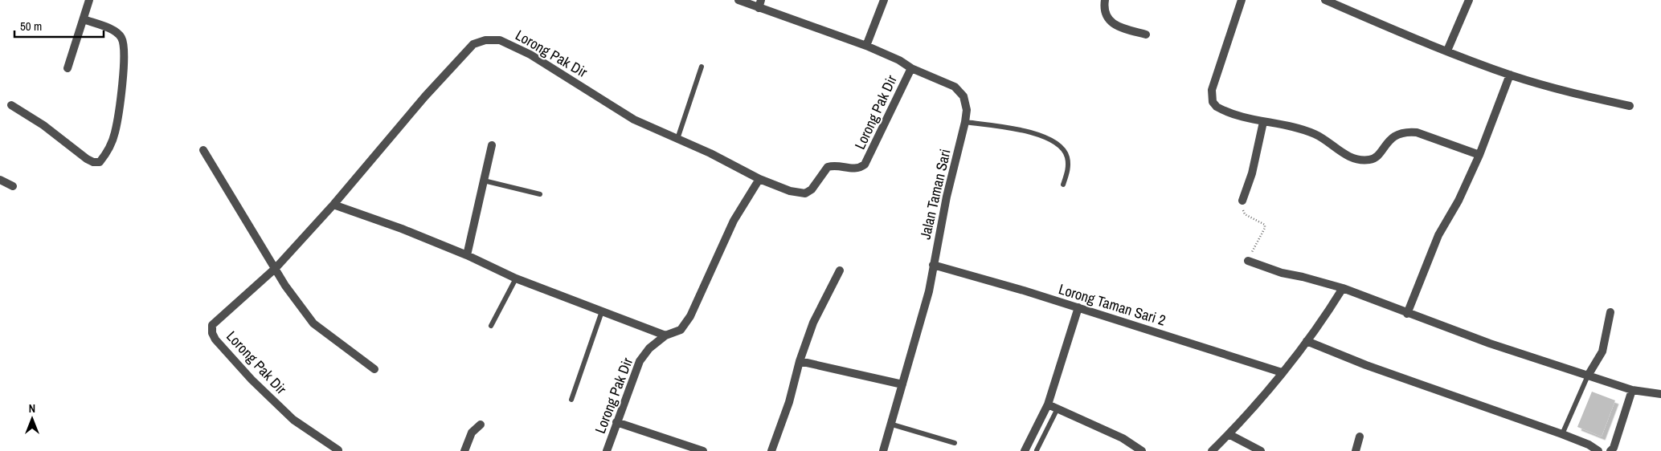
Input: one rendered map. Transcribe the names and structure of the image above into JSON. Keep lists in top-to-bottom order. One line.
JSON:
{"streets":{"street":["Lorong Pak Dir","Jalan Taman Sari","Lorong Taman Sari 2"]},"crossings":[["Lorong Pak Dir","Jalan Taman Sari"],["Jalan Taman Sari","Lorong Taman Sari 2"]],"scale_bar":"50 m","north":"top"}
